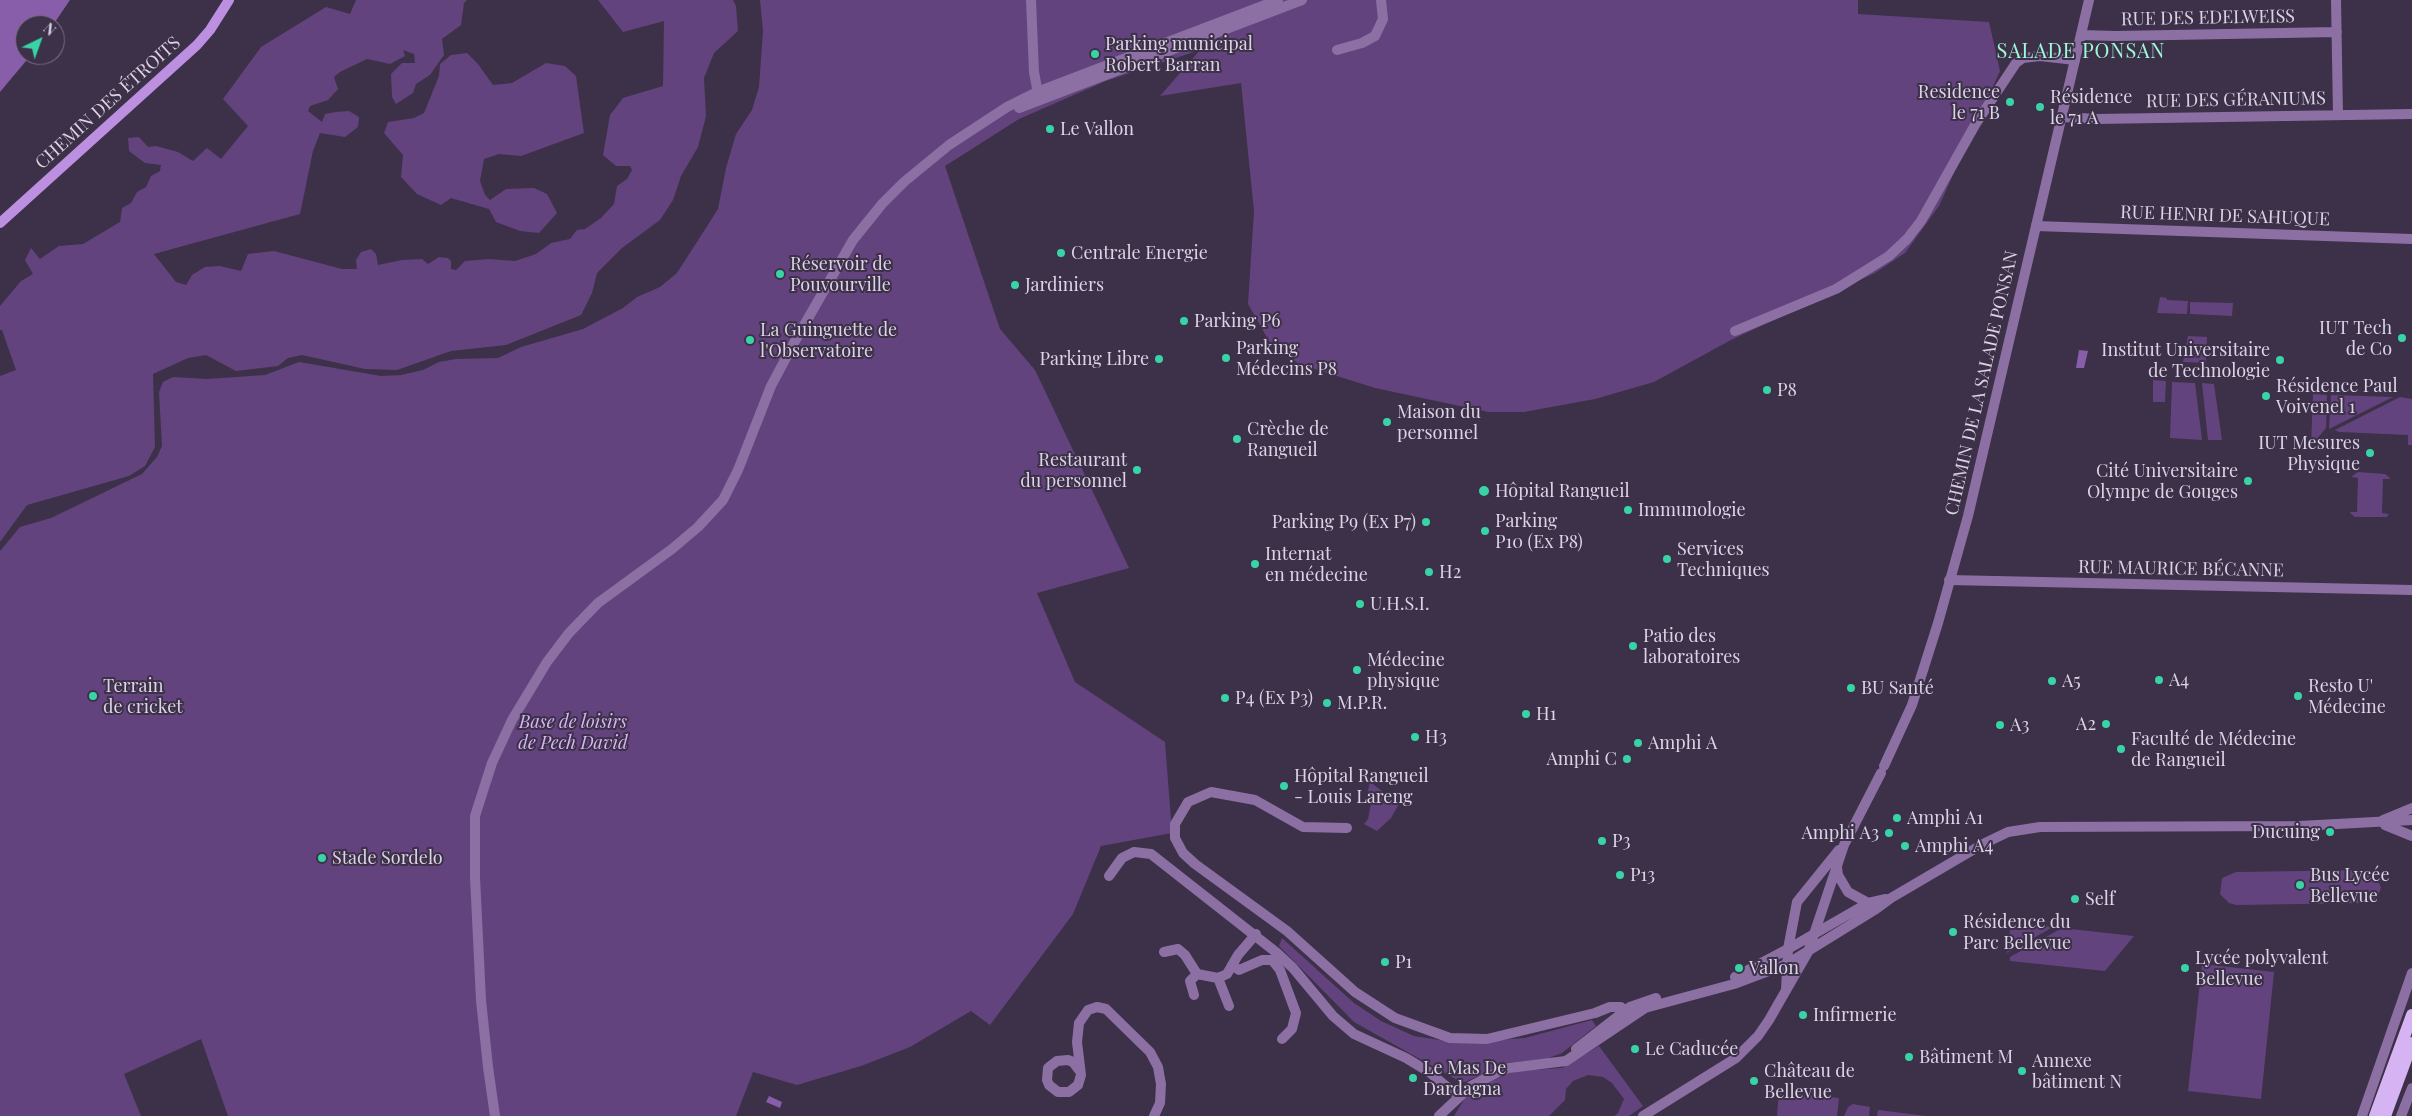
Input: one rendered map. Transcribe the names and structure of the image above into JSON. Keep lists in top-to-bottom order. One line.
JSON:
{"streets":{"main road":["CHEMIN DES ÉTROITS"],"street":["RUE DES EDELWEISS","RUE DES GÉRANIUMS","RUE HENRI DE SAHUQUE","CHEMIN DE LA SALADE PONSAN","RUE MAURICE BÉCANNE"]},"crossings":[["RUE DES EDELWEISS","CHEMIN DE LA SALADE PONSAN"],["RUE DES GÉRANIUMS","CHEMIN DE LA SALADE PONSAN"],["RUE HENRI DE SAHUQUE","CHEMIN DE LA SALADE PONSAN"],["CHEMIN DE LA SALADE PONSAN","RUE MAURICE BÉCANNE"]],"districts":["SALADE PONSAN"],"parks":["Base de loisirs de Pech David"],"places":["Parking municipal Robert Barran","Residence le 71 B","Résidence le 71 A","Le Vallon","Centrale Energie","Réservoir de Pouvourville","Jardiniers","Parking P6","IUT Tech de Co","La Guinguette de l'Observatoire","Parking Médecins P8","Parking Libre","Institut Universitaire de Technologie","P8","Résidence Paul Voivenel 1","Maison du personnel","Crèche de Rangueil","IUT Mesures Physique","Restaurant du personnel","Cité Universitaire Olympe de Gouges","Hôpital Rangueil","Immunologie","Parking P9 (Ex P7)","Parking P10 (Ex P8)","Services Techniques","Internat en médecine","H2","U.H.S.I.","Patio des laboratoires","Médecine physique","A4","A5","BU Santé","Terrain de cricket","Resto U' Médecine","P4 (Ex P3)","M.P.R.","H1","A2","A3","H3","Amphi A","Faculté de Médecine de Rangueil","Amphi C","Hôpital Rangueil - Louis Lareng","Amphi A1","Ducuing","Amphi A3","P3","Amphi A4","Stade Sordelo","P13","Bus Lycée Bellevue","Self","Résidence du Parc Bellevue","P1","Vallon","Lycée polyvalent Bellevue","Infirmerie","Le Caducée","Bâtiment M","Annexe bâtiment N","Le Mas De Dardagna","Château de Bellevue"],"north":"top right"}
